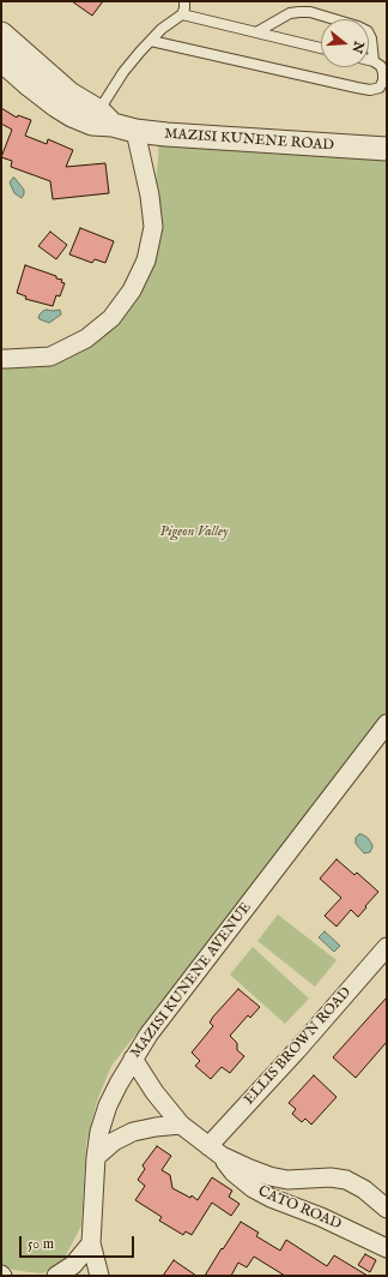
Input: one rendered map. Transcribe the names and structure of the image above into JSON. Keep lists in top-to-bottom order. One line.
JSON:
{"streets":{"street":["MAZISI KUNENE ROAD","MAZISI KUNENE AVENUE","ELLIS BROWN ROAD","CATO ROAD"]},"crossings":[["MAZISI KUNENE AVENUE","CATO ROAD"],["ELLIS BROWN ROAD","CATO ROAD"]],"parks":["Pigeon Valley"],"scale_bar":"50 m","north":"right"}
